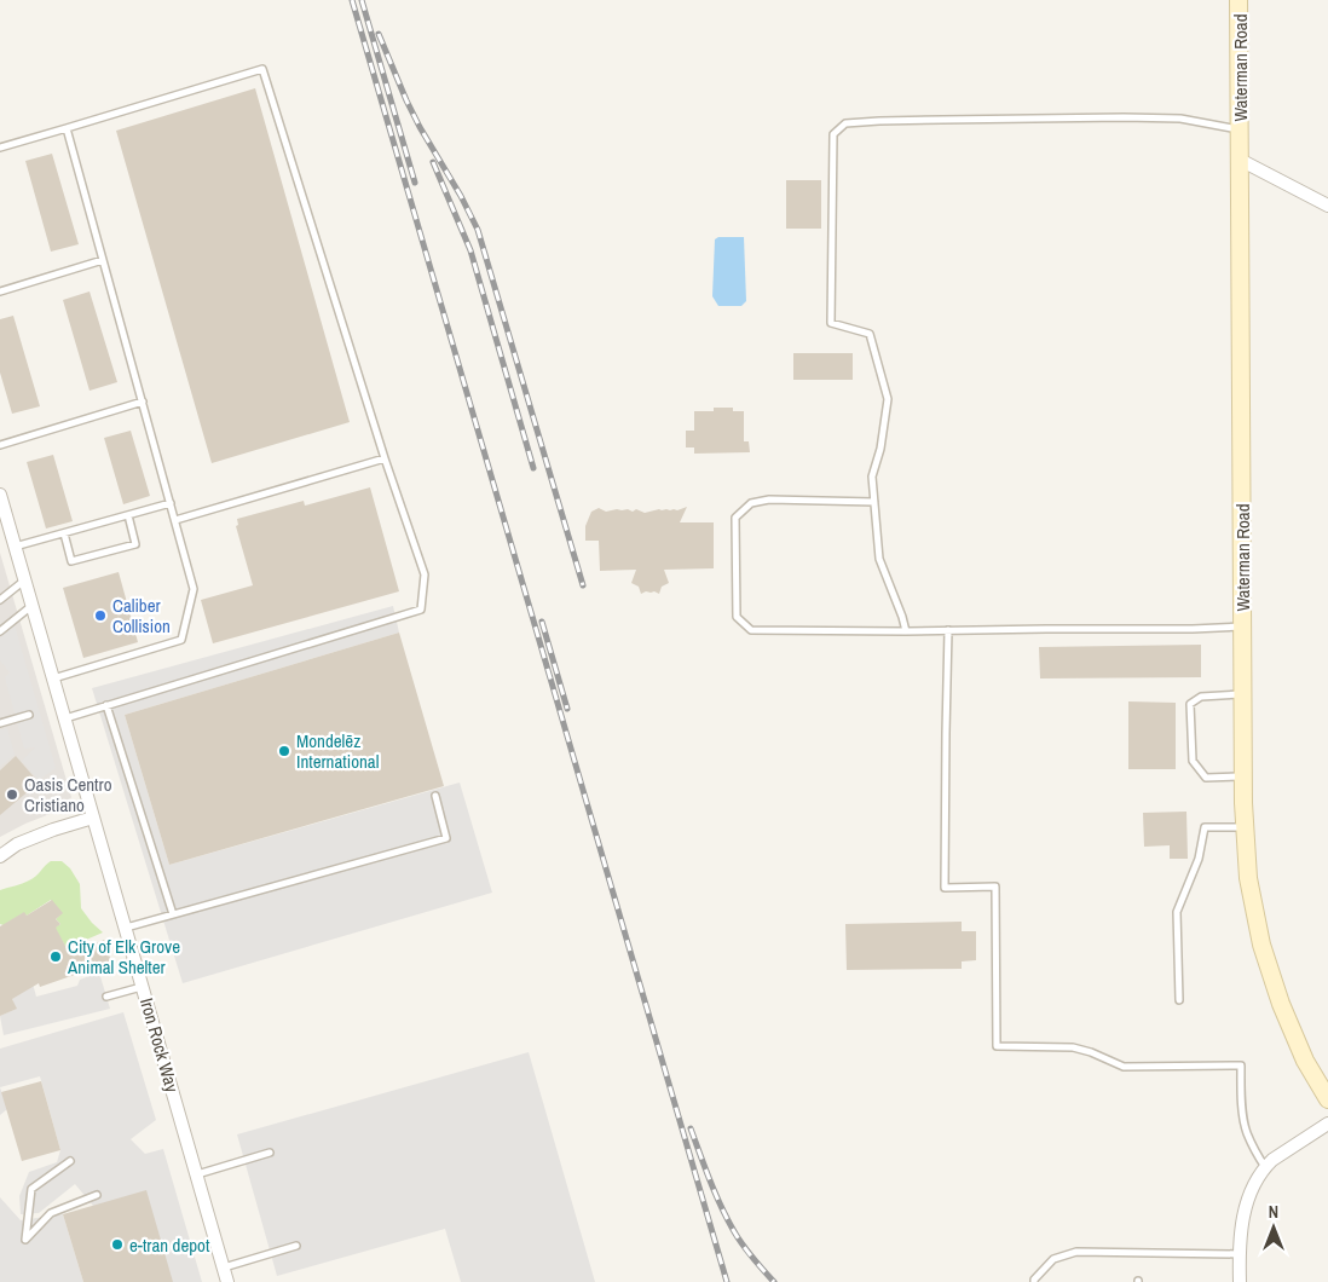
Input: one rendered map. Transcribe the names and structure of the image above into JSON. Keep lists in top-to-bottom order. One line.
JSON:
{"streets":{"main road":["Waterman Road"],"street":["Iron Rock Way"]},"places":["Caliber Collision","Mondelēz International","Oasis Centro Cristiano","City of Elk Grove Animal Shelter","e-tran depot"],"north":"top"}
